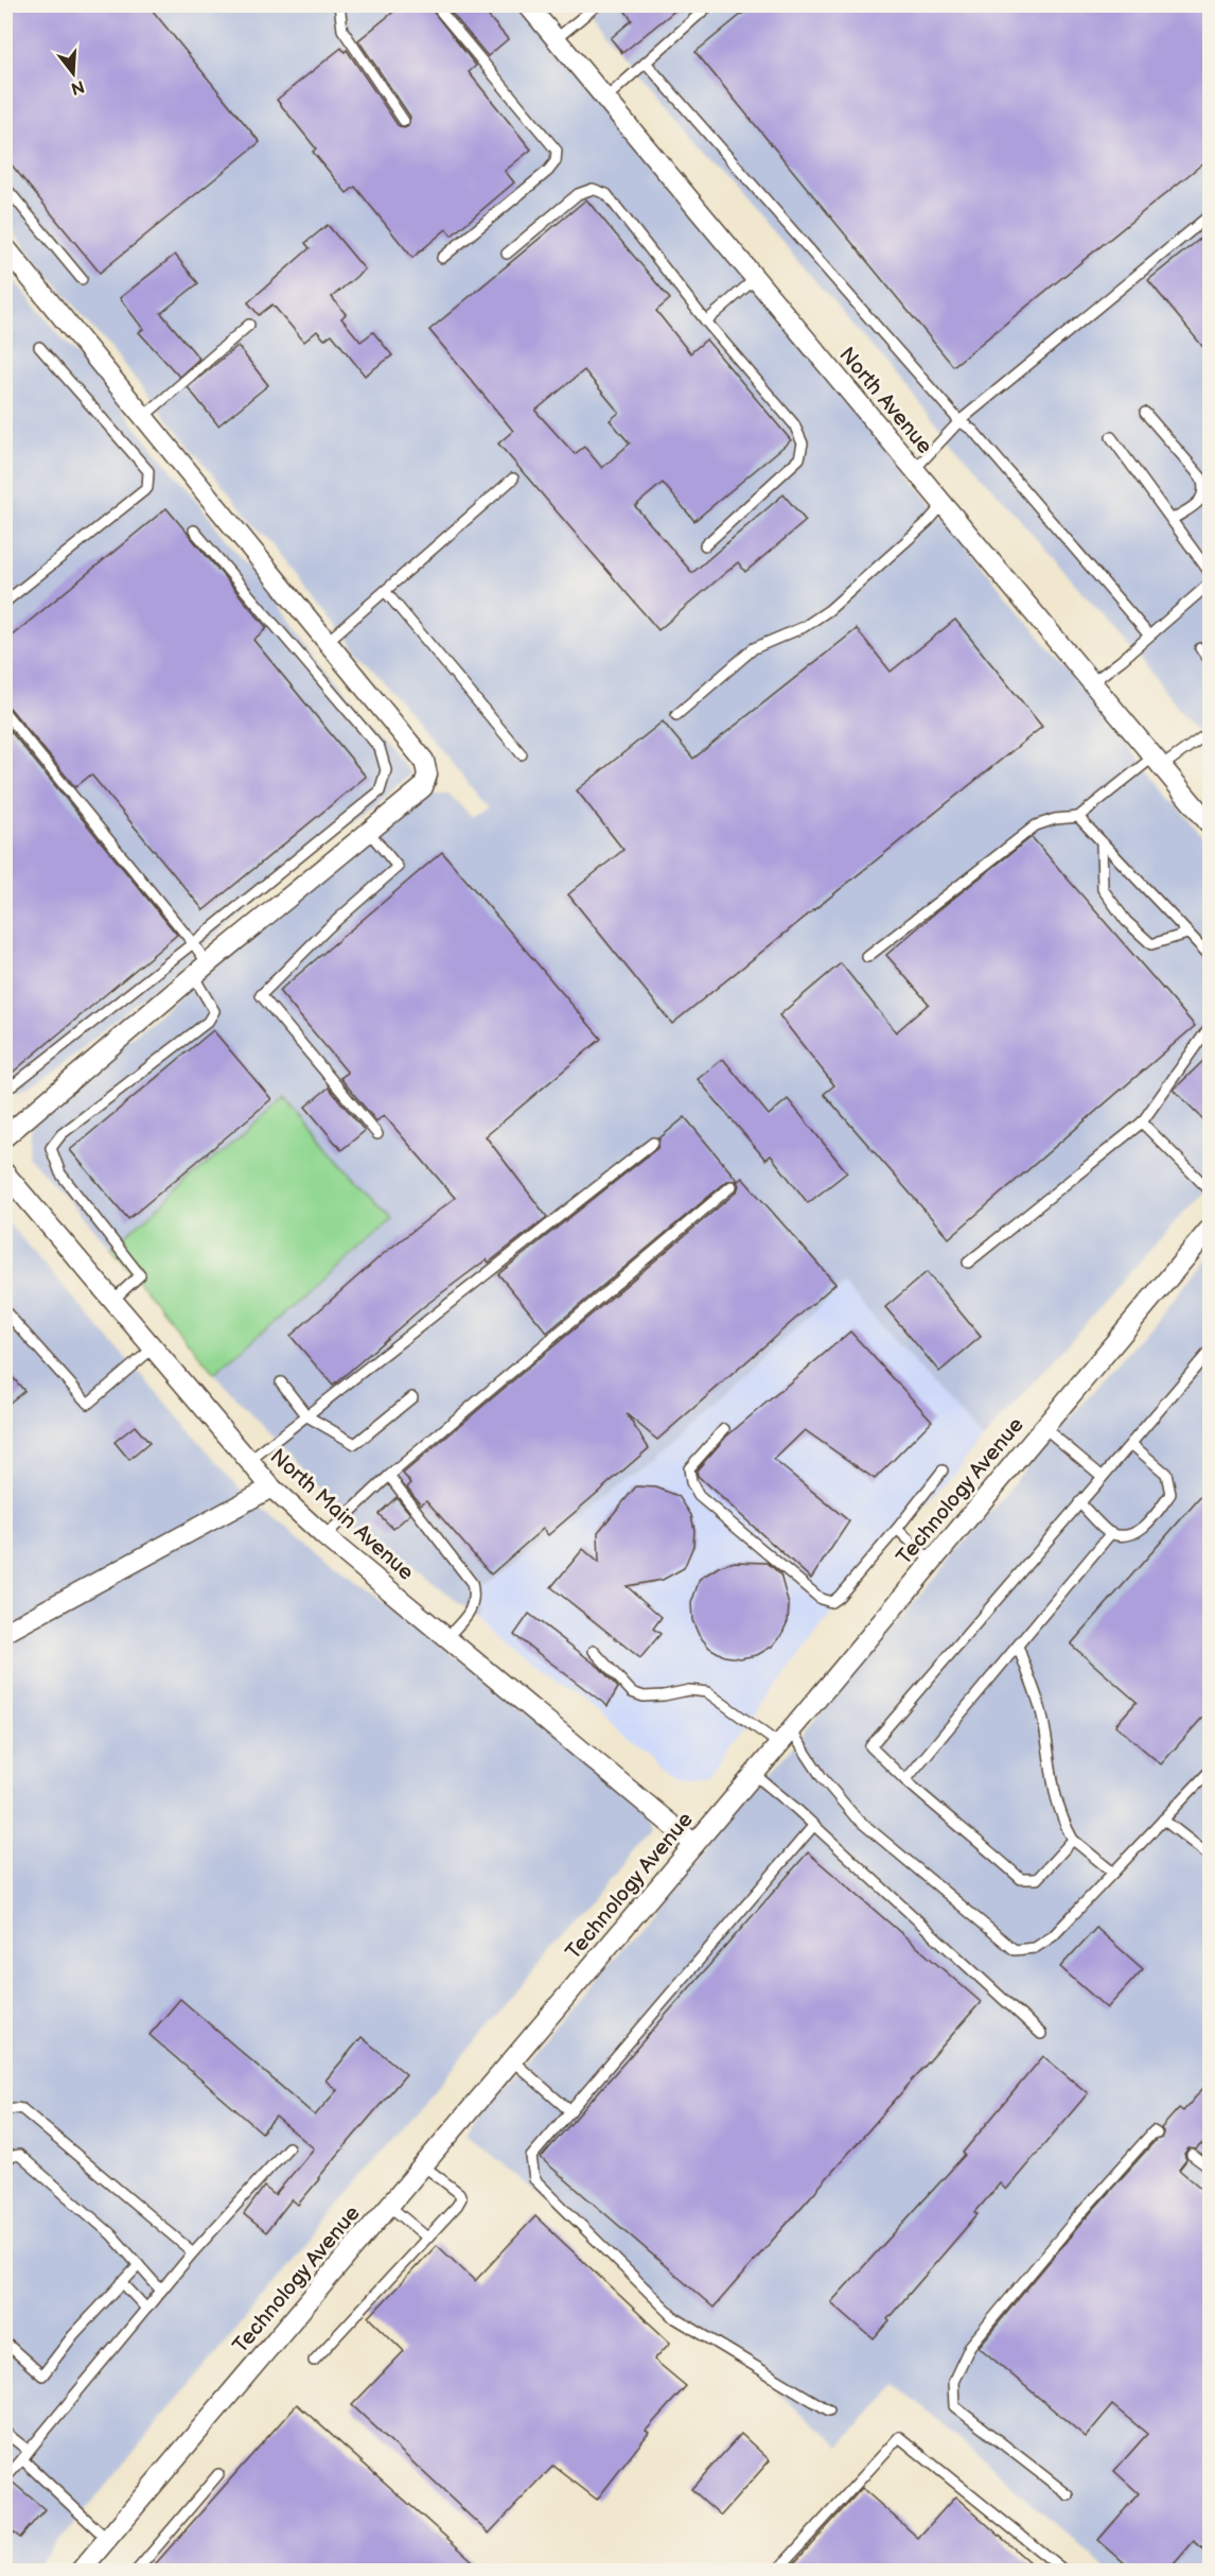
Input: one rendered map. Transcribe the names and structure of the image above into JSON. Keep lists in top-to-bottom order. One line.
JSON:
{"streets":{"street":["North Avenue","Technology Avenue","North Main Avenue"]},"crossings":[["Technology Avenue","North Main Avenue"]],"north":"bottom"}
